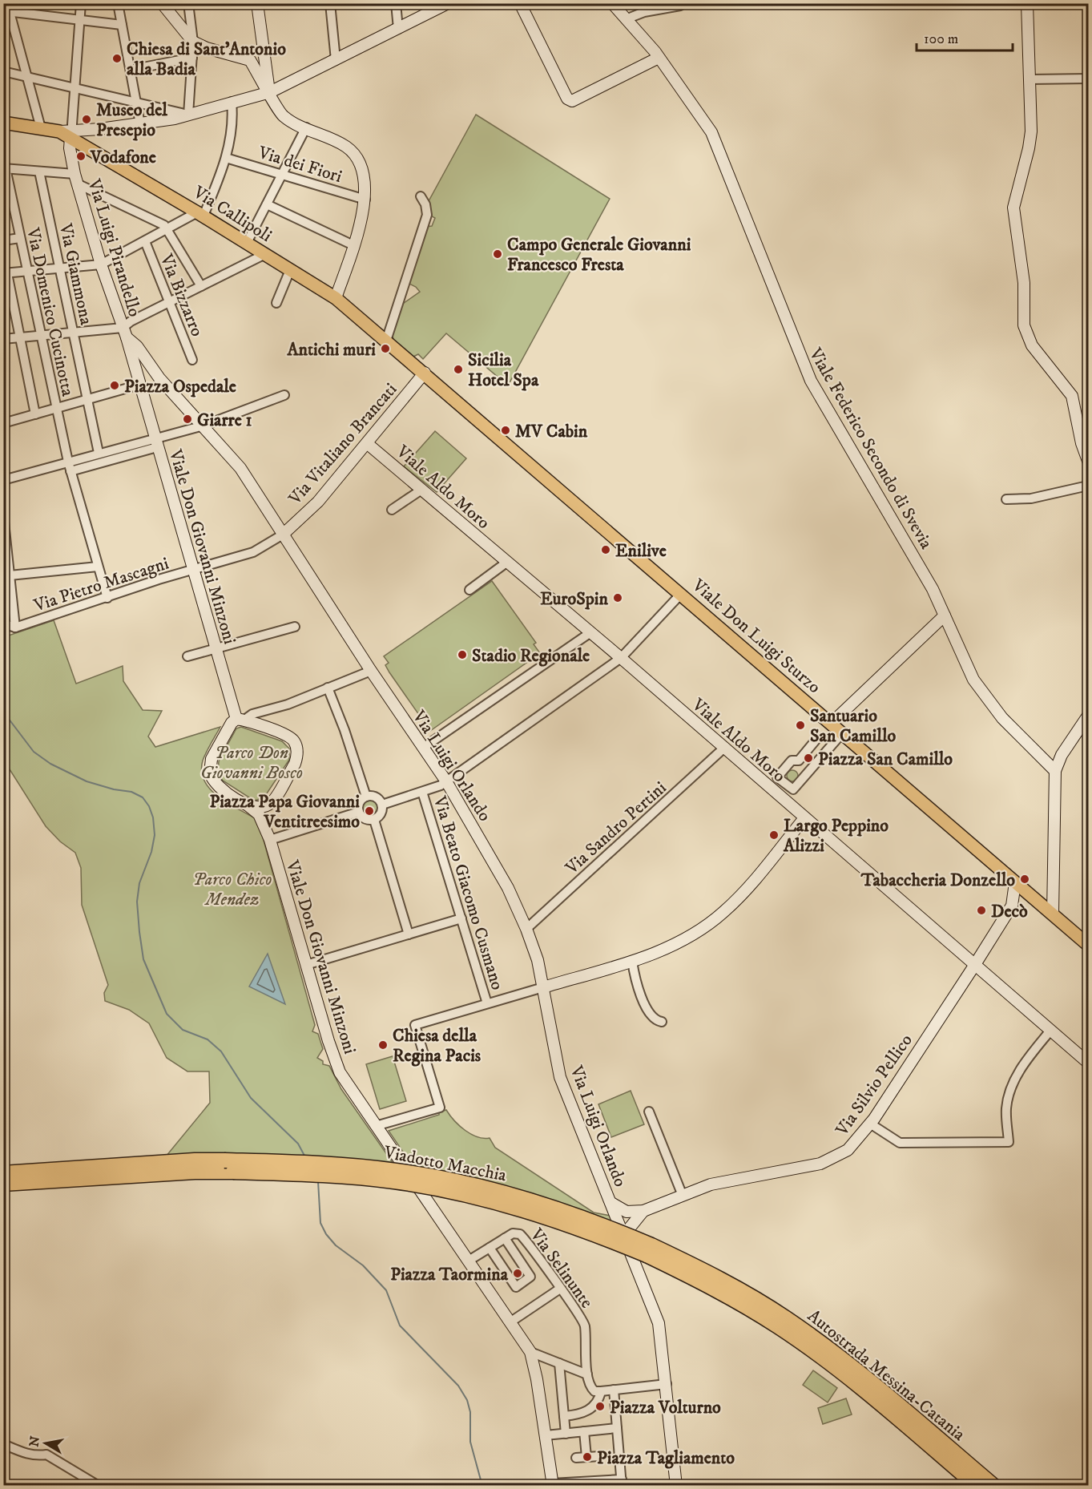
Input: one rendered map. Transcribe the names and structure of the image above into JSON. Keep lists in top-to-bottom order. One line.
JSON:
{"streets":{"highway":["Viadotto Macchia","Autostrada Messina-Catania"],"main road":["Via Callipoli","Viale Don Luigi Sturzo"],"street":["Via dei Fiori","Via Luigi Pirandello","Via Giammona","Via Bizzarro","Via Domenico Cucinotta","Via Vitaliano Brancati","Viale Federico Secondo di Svevia","Viale Aldo Moro","Viale Don Giovanni Minzoni","Via Pietro Mascagni","Via Luigi Orlando","Via Sandro Pertini","Via Beato Giacomo Cusmano","Via Silvio Pellico","Via Selinunte"]},"crossings":[["Via Callipoli","Via Luigi Pirandello"],["Via Callipoli","Via Vitaliano Brancati"],["Via Callipoli","Viale Don Luigi Sturzo"],["Via Luigi Pirandello","Viale Don Giovanni Minzoni"],["Via Luigi Pirandello","Via Luigi Orlando"],["Via Domenico Cucinotta","Via Pietro Mascagni"],["Via Vitaliano Brancati","Viale Aldo Moro"],["Via Vitaliano Brancati","Via Pietro Mascagni"],["Via Vitaliano Brancati","Viale Don Luigi Sturzo"],["Via Vitaliano Brancati","Via Luigi Orlando"],["Viale Aldo Moro","Via Sandro Pertini"],["Viale Aldo Moro","Via Silvio Pellico"],["Viale Don Giovanni Minzoni","Via Pietro Mascagni"],["Via Pietro Mascagni","Via Luigi Orlando"],["Via Luigi Orlando","Via Sandro Pertini"],["Via Luigi Orlando","Via Silvio Pellico"],["Viadotto Macchia","Autostrada Messina-Catania"]],"parks":["Parco Don Giovanni Bosco","Parco Chico Mendez"],"places":["Chiesa di Sant'Antonio alla Badia","Museo del Presepio","Vodafone","Campo Generale Giovanni Francesco Fresta","Antichi muri","Sicilia Hotel Spa","Piazza Ospedale","Giarre 1","MV Cabin","Enilive","EuroSpin","Stadio Regionale","Santuario San Camillo","Piazza San Camillo","Piazza Papa Giovanni Ventitreesimo","Largo Peppino Alizzi","Tabaccheria Donzello","Decò","Chiesa della Regina Pacis","Piazza Taormina","Piazza Volturno","Piazza Tagliamento"],"scale_bar":"100 m","north":"left"}
